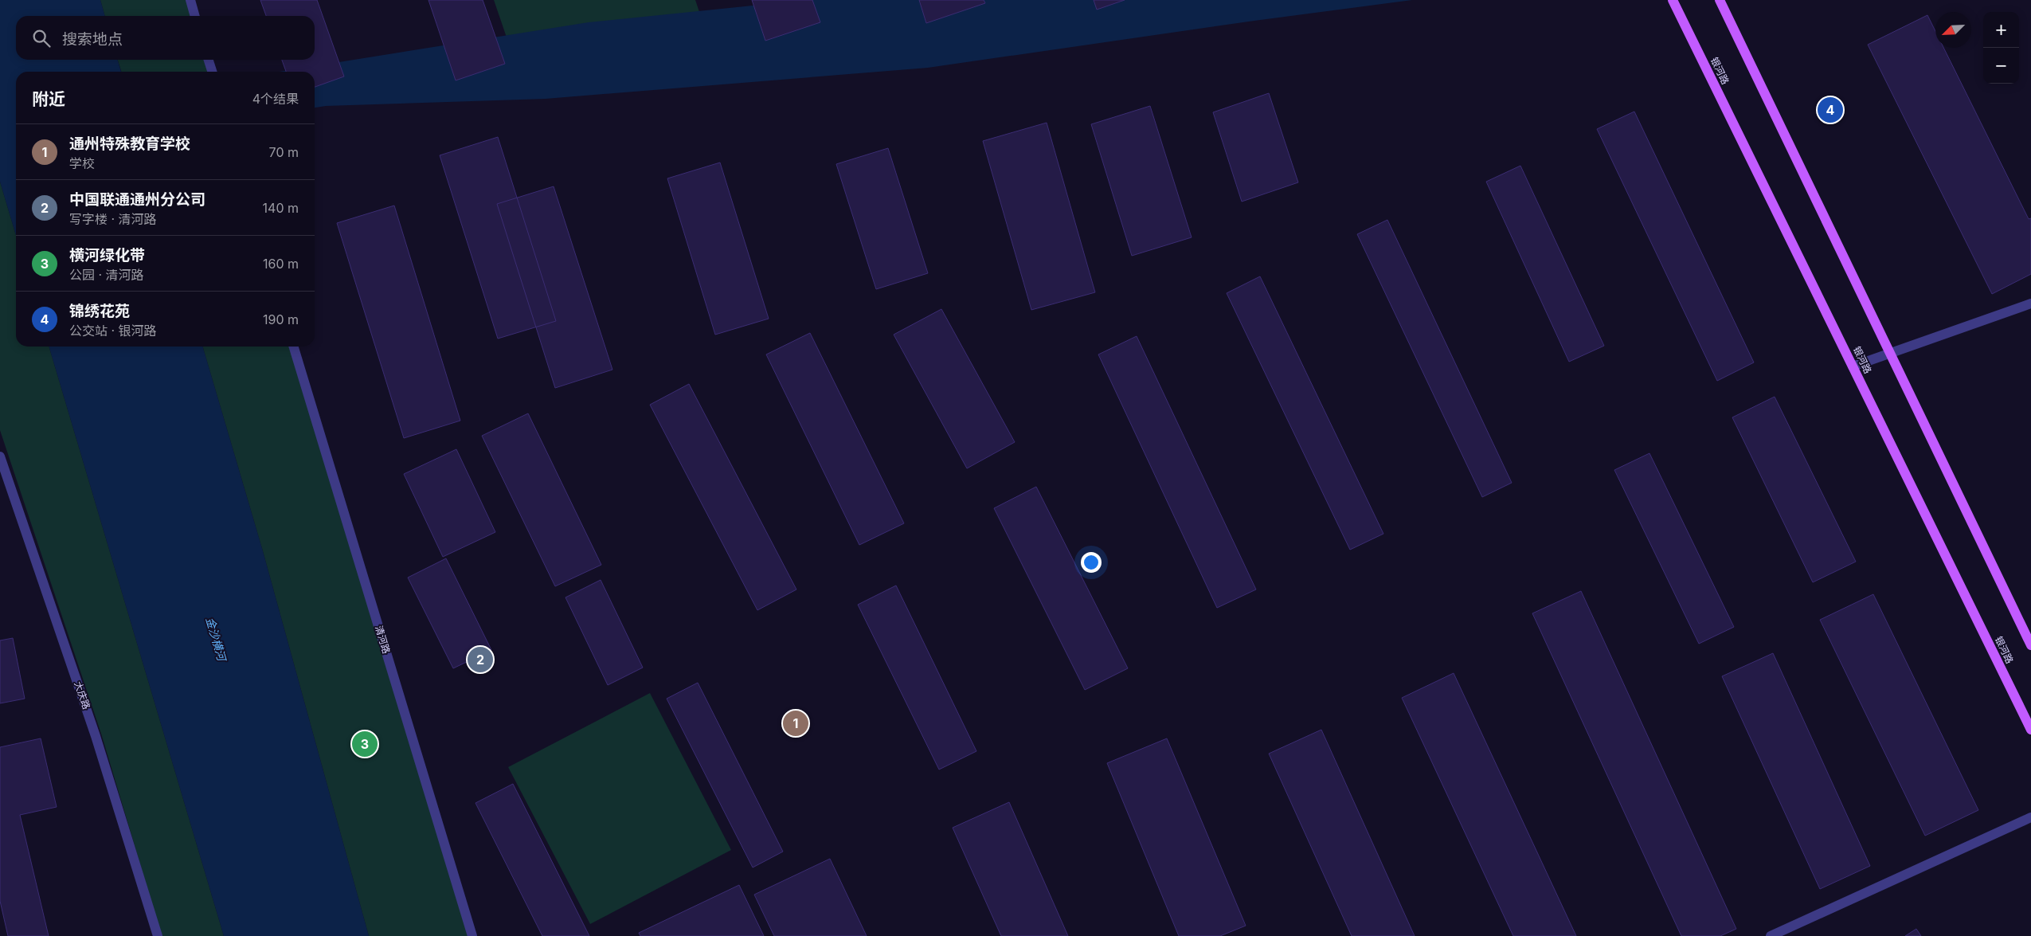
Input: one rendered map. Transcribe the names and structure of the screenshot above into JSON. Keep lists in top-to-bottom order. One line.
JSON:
{"streets":{"main road":["银河路"],"street":["清河路","大庆路"]},"water":["金沙横河"],"north":"bottom left","page":{"map_buttons":["+","−"],"search":"搜索地点","heading":["附近","4个结果"],"pins":["4","2","1","3"],"list":[{"mark":"1","name":"通州特殊教育学校","note":"学校","value":"70 m"},{"mark":"2","name":"中国联通通州分公司","note":"写字楼 · 清河路","value":"140 m"},{"mark":"3","name":"横河绿化带","note":"公园 · 清河路","value":"160 m"},{"mark":"4","name":"锦绣花苑","note":"公交站 · 银河路","value":"190 m"}]}}
